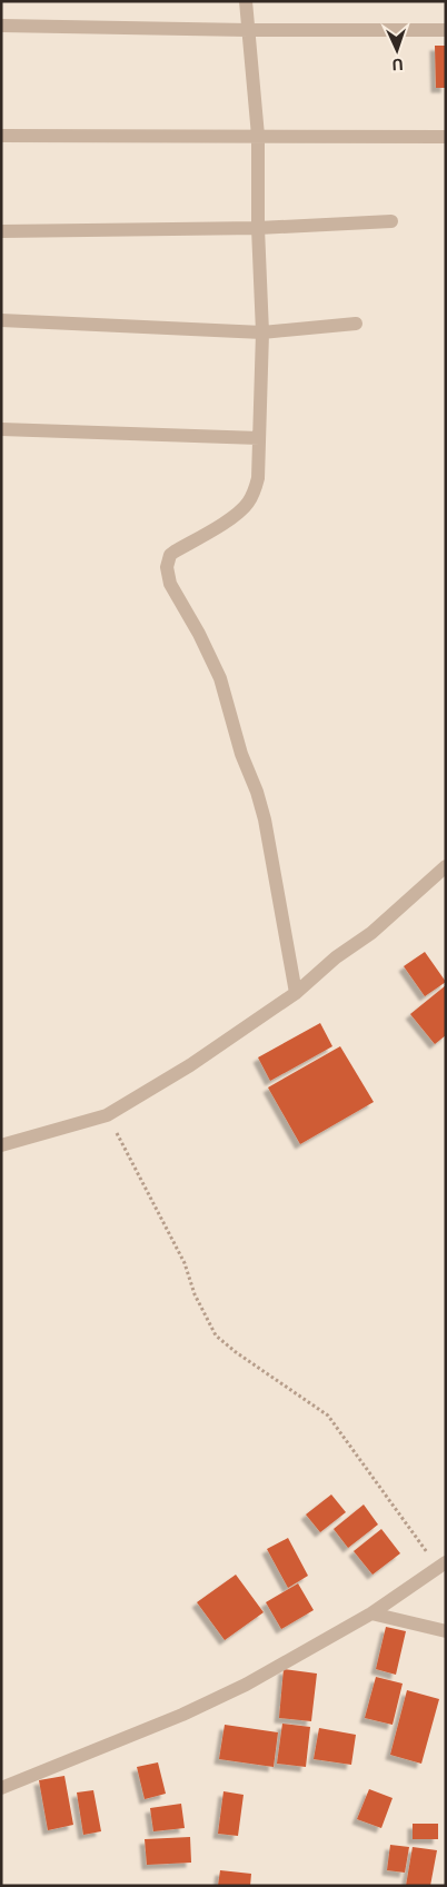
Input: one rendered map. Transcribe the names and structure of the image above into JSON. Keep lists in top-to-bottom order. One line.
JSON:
{"north":"bottom"}
